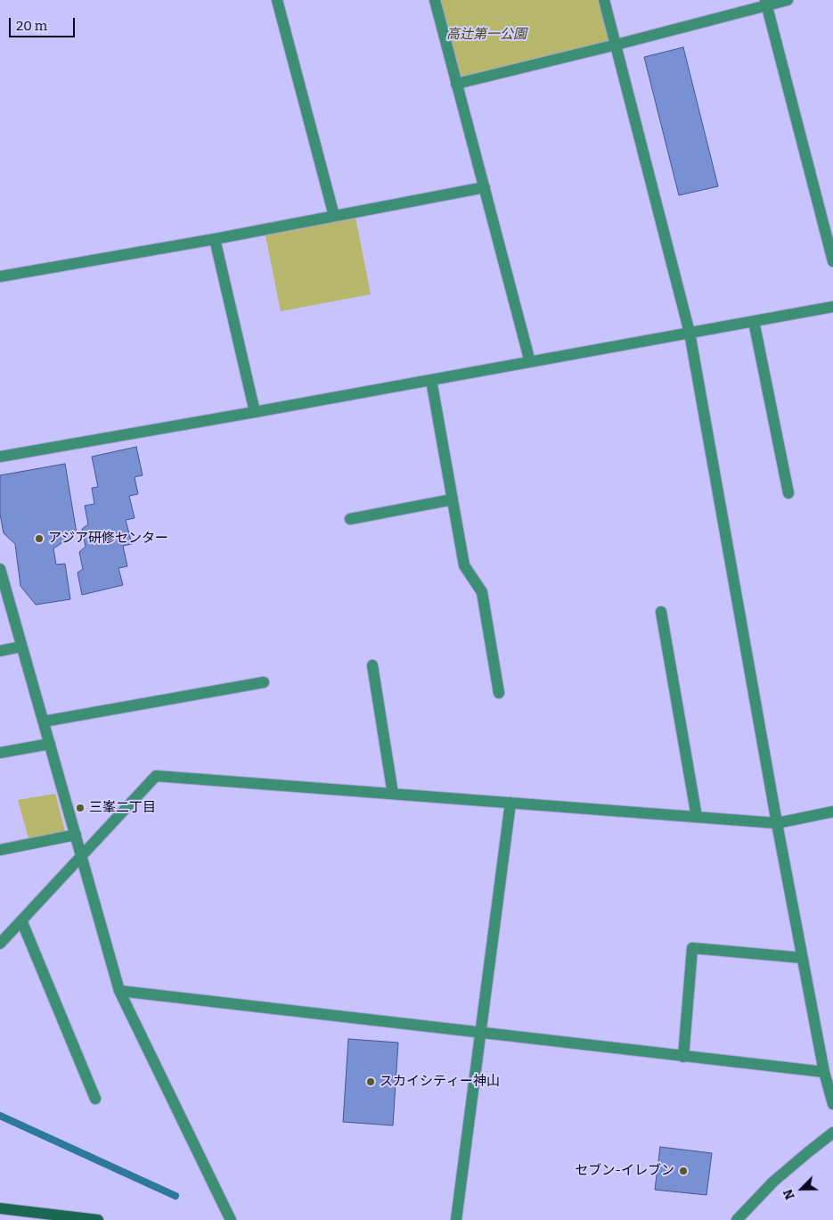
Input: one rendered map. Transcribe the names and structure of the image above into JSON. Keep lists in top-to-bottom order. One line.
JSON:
{"parks":["高辻第一公園"],"places":["アジア研修センター","三峯二丁目","スカイシティー神山","セブン-イレブン"],"scale_bar":"20 m","north":"bottom left"}
